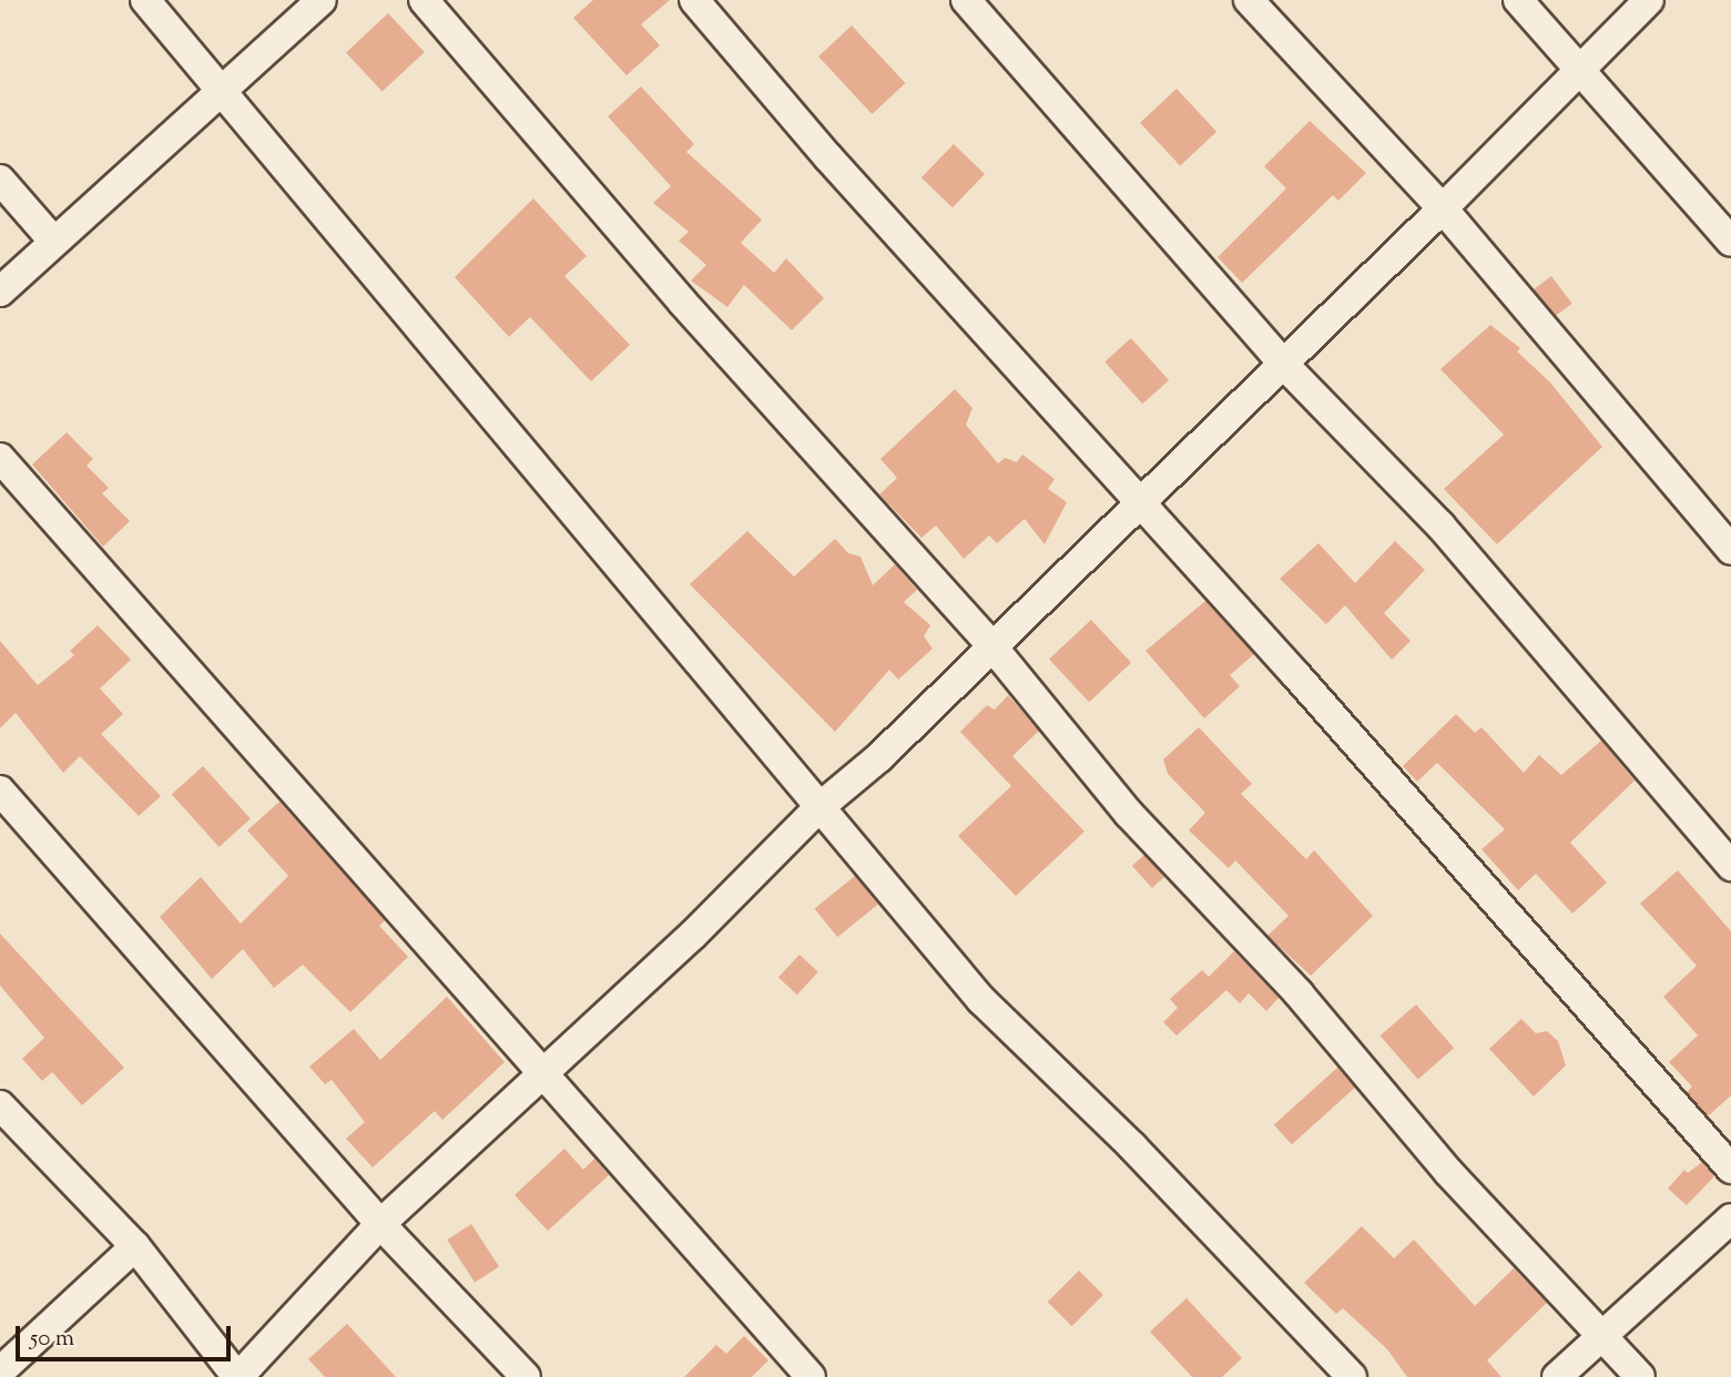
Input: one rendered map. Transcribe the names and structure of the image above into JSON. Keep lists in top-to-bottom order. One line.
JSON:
{"scale_bar":"50 m"}
